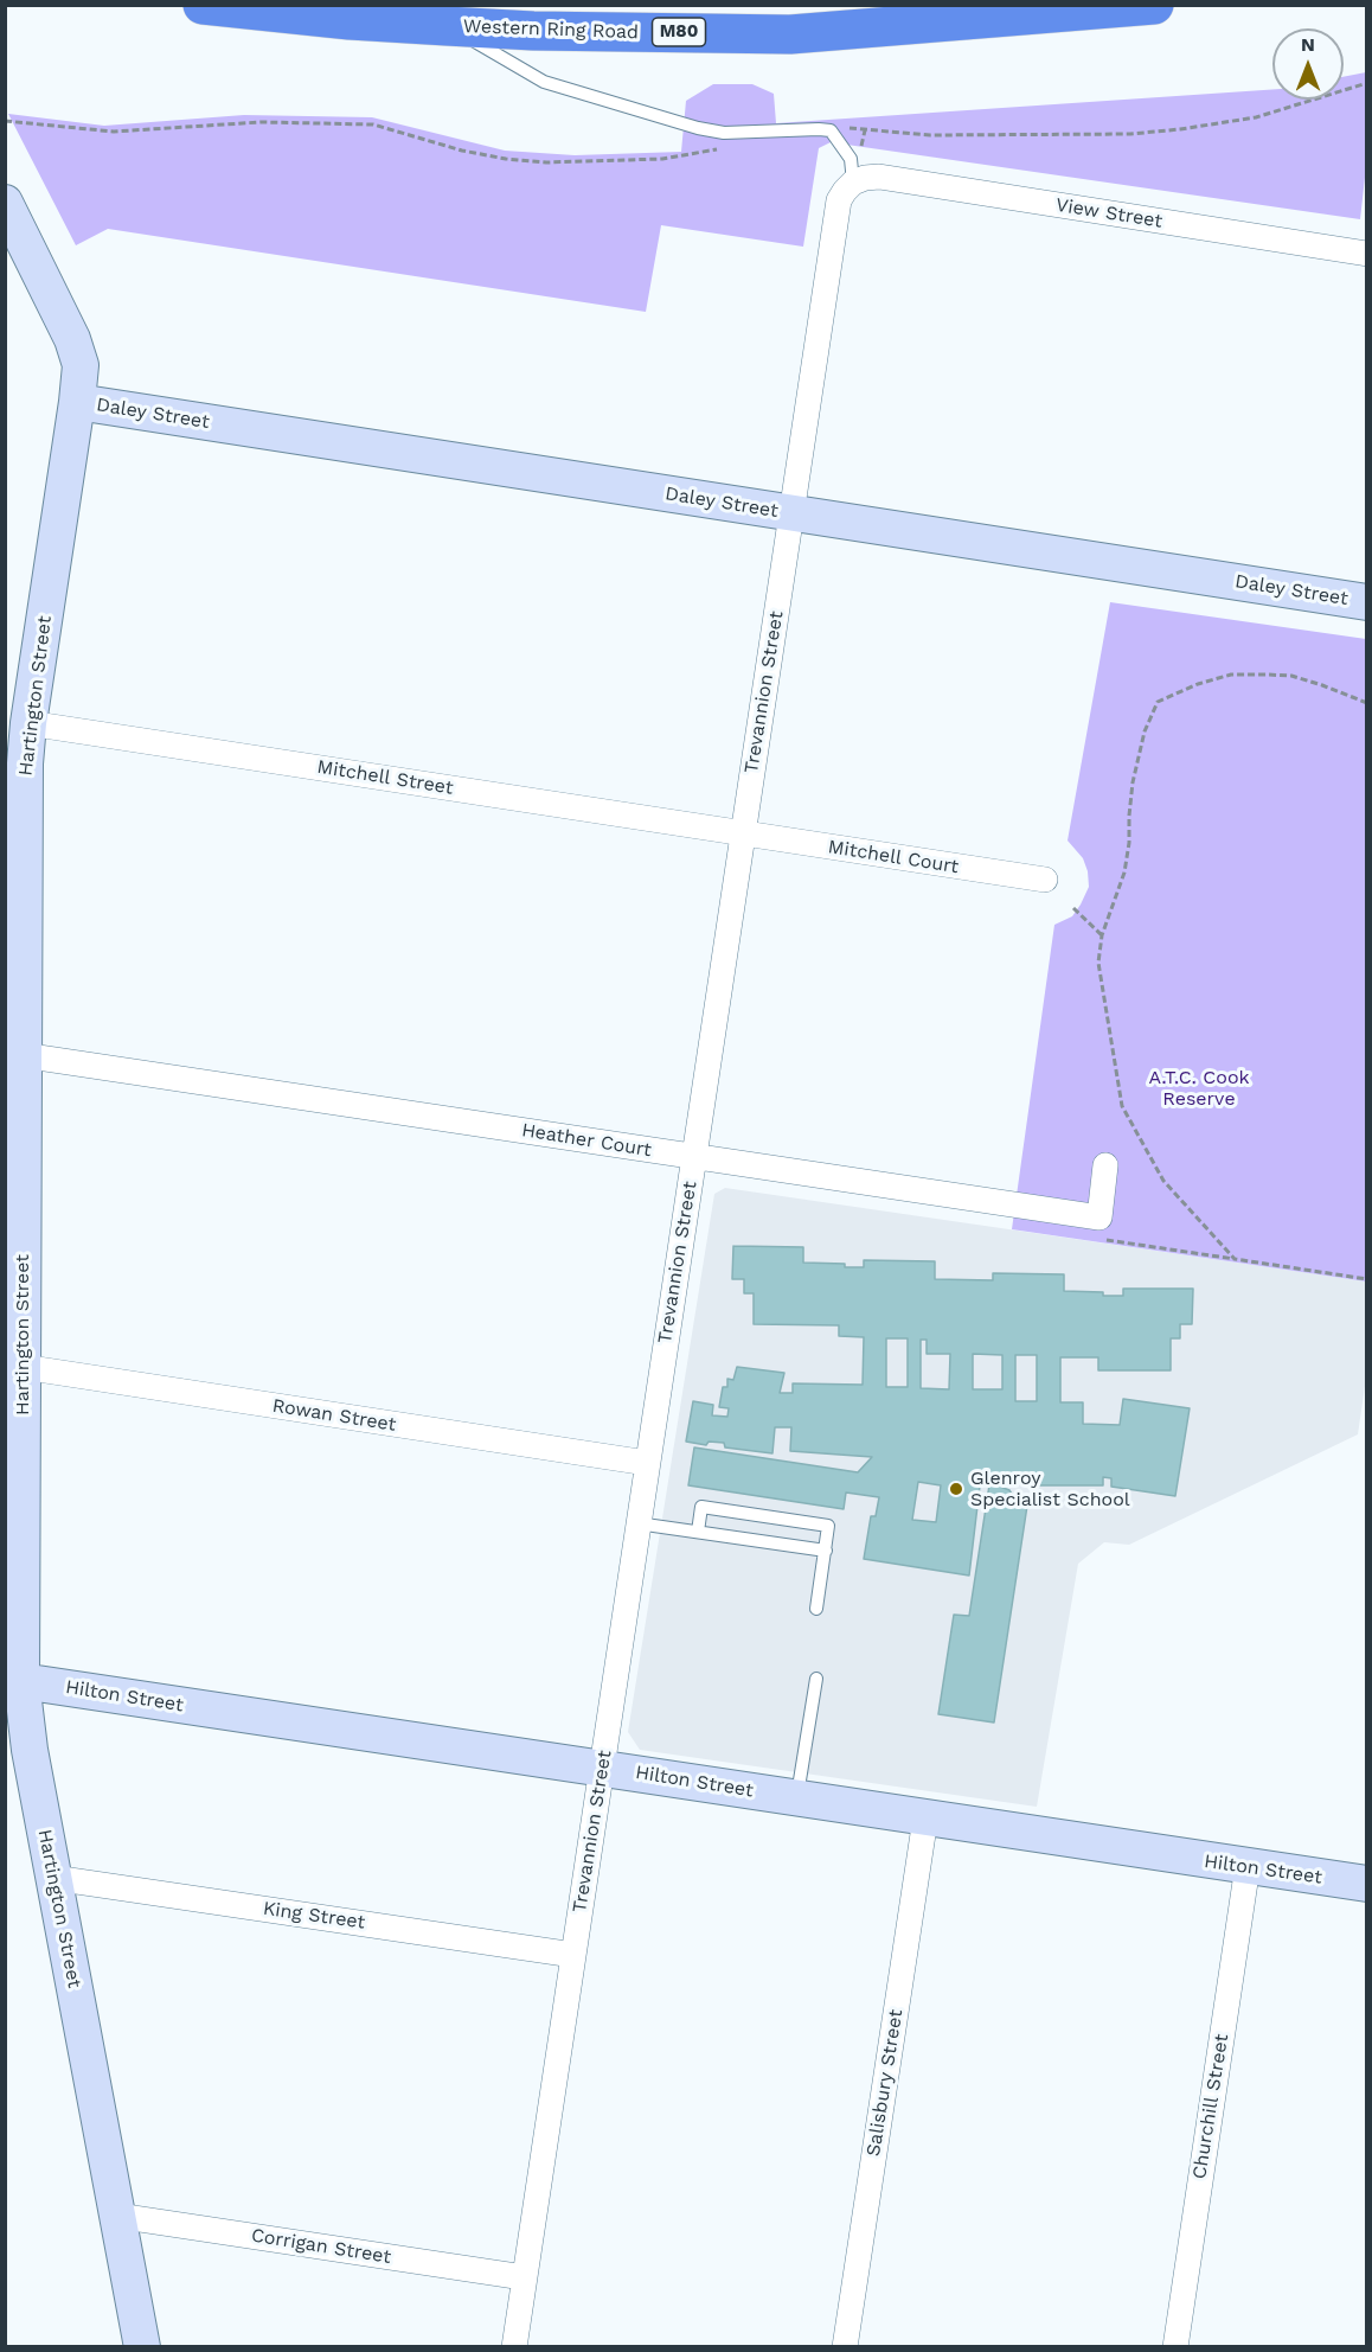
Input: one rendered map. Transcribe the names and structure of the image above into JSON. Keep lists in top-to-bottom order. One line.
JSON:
{"streets":{"highway":["Western Ring Road","M80"],"street":["View Street","Daley Street","Trevannion Street","Hartington Street","Mitchell Street","Mitchell Court","Heather Court","Rowan Street","Hilton Street","King Street","Salisbury Street","Churchill Street","Corrigan Street"]},"crossings":[["View Street","Trevannion Street"],["Daley Street","Trevannion Street"],["Daley Street","Hartington Street"],["Trevannion Street","Mitchell Street"],["Trevannion Street","Mitchell Court"],["Trevannion Street","Heather Court"],["Trevannion Street","Rowan Street"],["Trevannion Street","Hilton Street"],["Trevannion Street","King Street"],["Trevannion Street","Corrigan Street"],["Hartington Street","Mitchell Street"],["Hartington Street","Heather Court"],["Hartington Street","Rowan Street"],["Hartington Street","Hilton Street"],["Hartington Street","King Street"],["Hartington Street","Corrigan Street"],["Mitchell Street","Mitchell Court"],["Hilton Street","Salisbury Street"],["Hilton Street","Churchill Street"]],"parks":["A.T.C. Cook Reserve"],"places":["Glenroy Specialist School"],"north":"top"}
